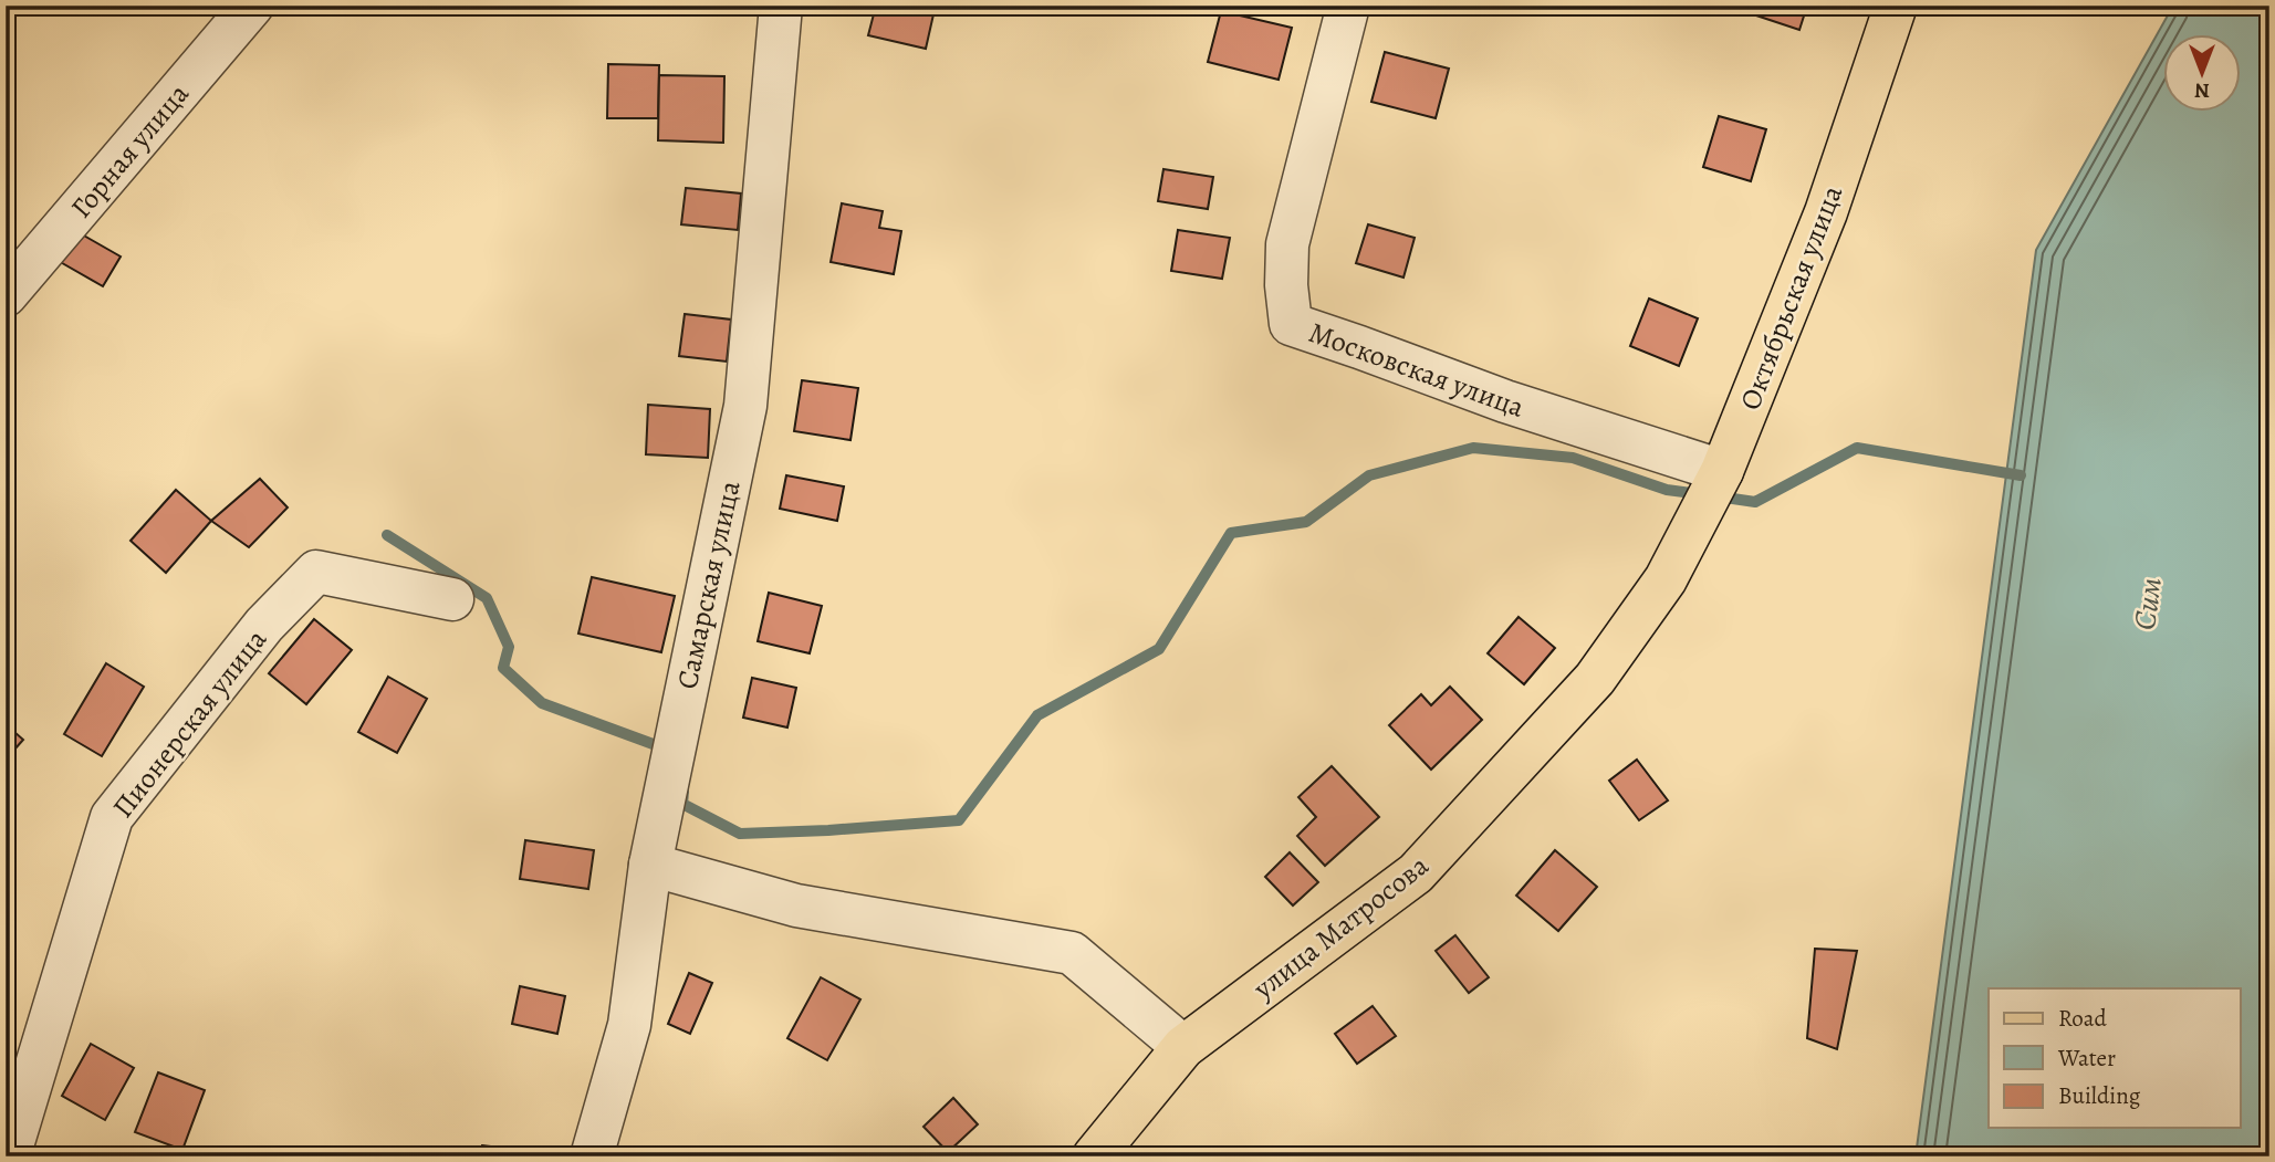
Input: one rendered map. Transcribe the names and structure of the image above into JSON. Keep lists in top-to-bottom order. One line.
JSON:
{"streets":{"main road":["Октябрьская улица","улица Матросова"],"street":["Горная улица","Московская улица","Самарская улица","Пионерская улица"]},"crossings":[["Октябрьская улица","Московская улица"],["Октябрьская улица","улица Матросова"]],"water":["Сим"],"legend":["Road","Water","Building"],"north":"bottom"}
